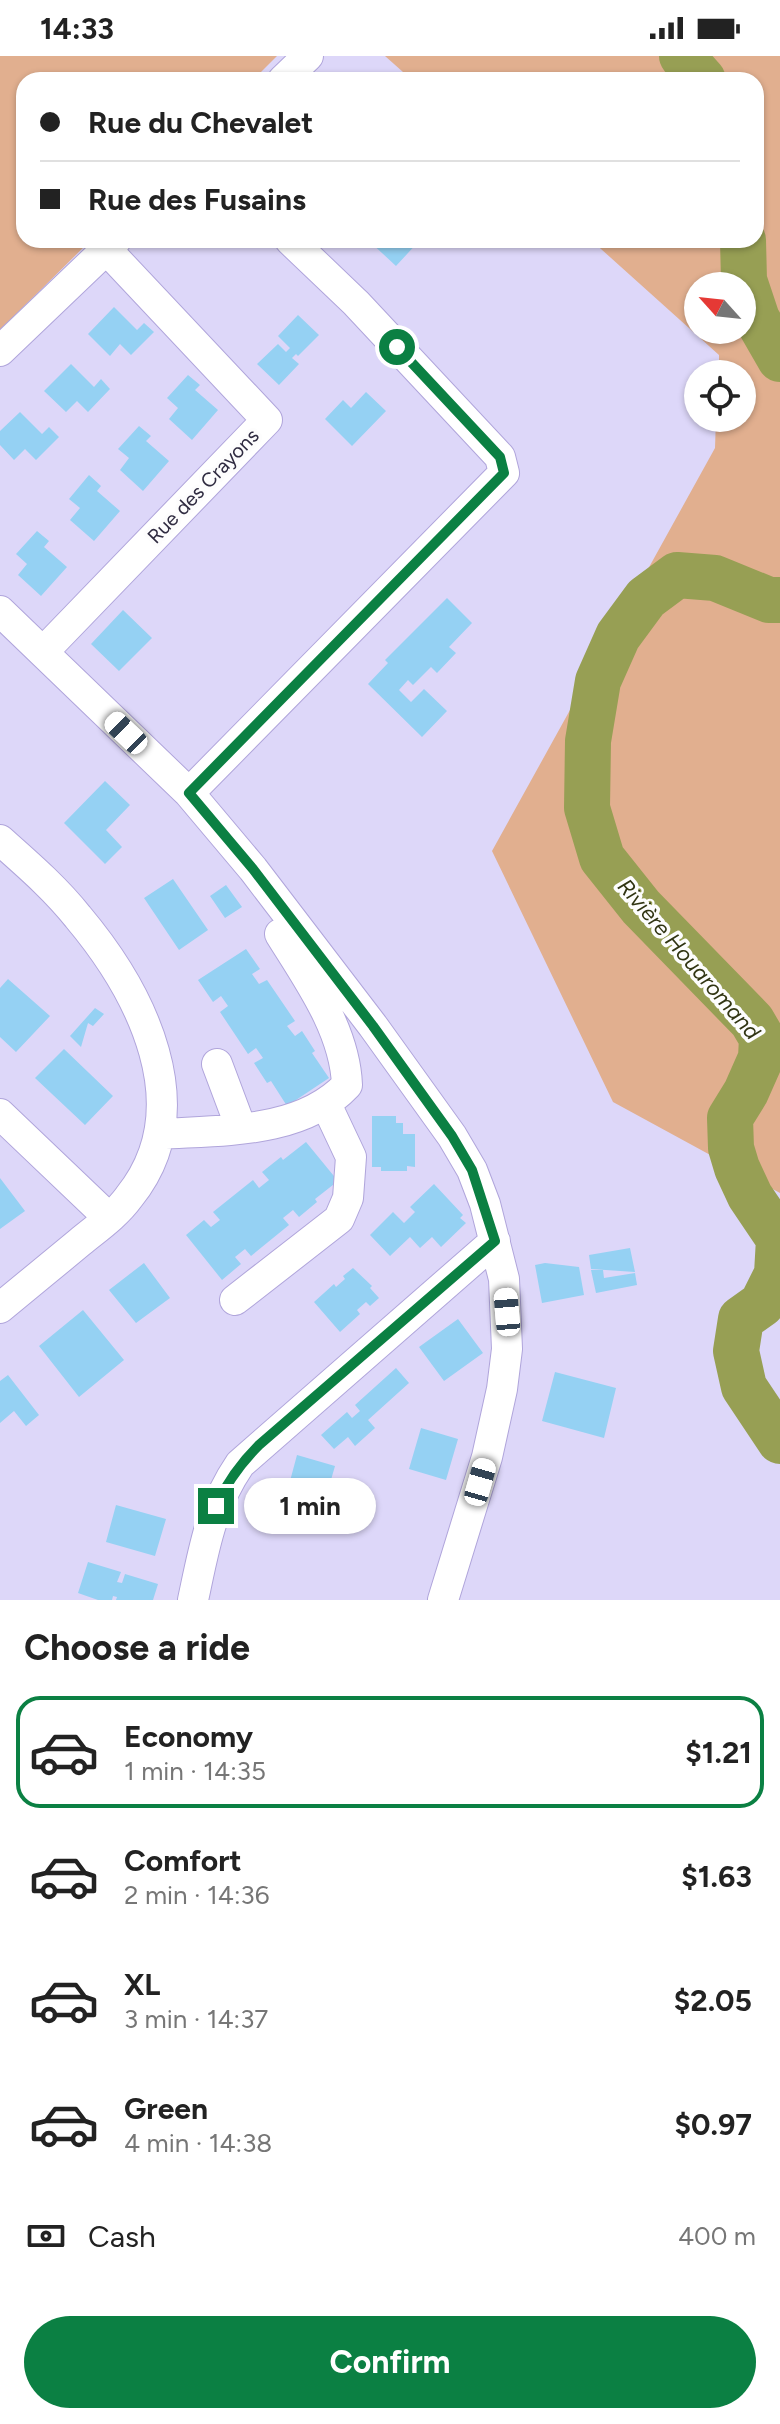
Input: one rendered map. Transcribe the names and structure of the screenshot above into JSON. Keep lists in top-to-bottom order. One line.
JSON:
{"streets":{"street":["Rue des Crayons"]},"water":["Rivière Houaromand"],"north":"top left","page":{"status":"14:33","banner":["Rue du Chevalet","Rue des Fusains"],"bubble":"1 min","heading":"Choose a ride","list":[{"name":"Economy","note":"1 min · 14:35","value":"$1.21"},{"name":"Comfort","note":"2 min · 14:36","value":"$1.63"},{"name":"XL","note":"3 min · 14:37","value":"$2.05"},{"name":"Green","note":"4 min · 14:38","value":"$0.97"}],"pay":["Cash","400 m"],"buttons":"Confirm"}}
